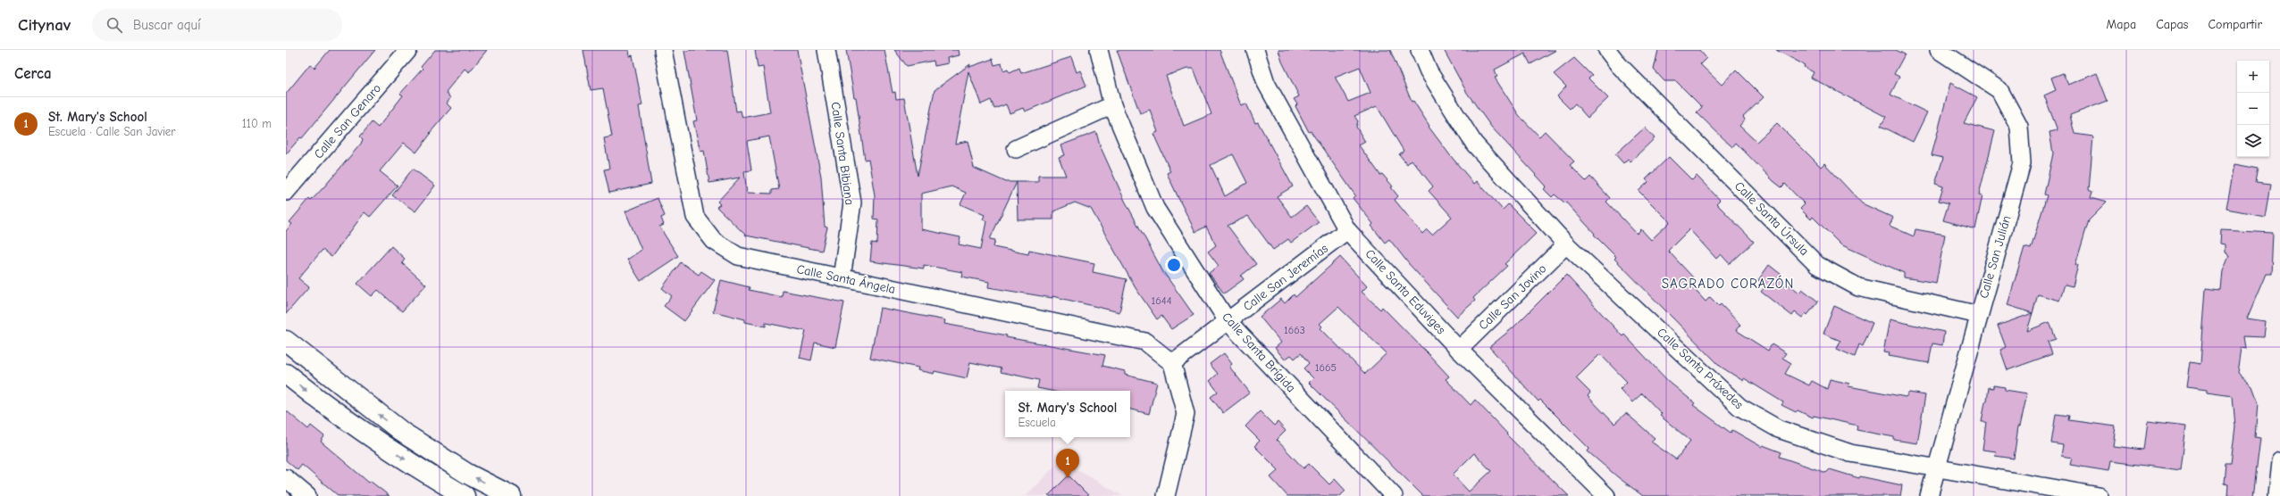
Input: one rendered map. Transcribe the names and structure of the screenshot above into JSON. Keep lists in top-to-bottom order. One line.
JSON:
{"streets":{"street":["Calle San Genaro","Calle Santa Bibiana","Calle Santa Úrsula","Calle San Julián","Calle San Jeremías","Calle Santa Ángela","Calle Santa Eduviges","Calle San Jovino","Calle Santa Brígida","Calle Santa Práxedes"]},"crossings":[["Calle Santa Bibiana","Calle Santa Ángela"],["Calle Santa Úrsula","Calle San Julián"],["Calle San Julián","Calle Santa Práxedes"],["Calle San Jeremías","Calle Santa Ángela"],["Calle San Jeremías","Calle Santa Eduviges"],["Calle San Jeremías","Calle Santa Brígida"],["Calle Santa Eduviges","Calle San Jovino"],["Calle San Jovino","Calle Santa Práxedes"]],"districts":["SAGRADO CORAZÓN"],"house_numbers":["1644","1663","1665"],"page":{"header":"Citynav","search":"Buscar aquí","nav":["Mapa","Capas","Compartir"],"heading":"Cerca","map_buttons":["+","−"],"list":[{"mark":"1","name":"St. Mary's School","note":"Escuela · Calle San Javier","value":"110 m"}],"popup":["St. Mary's School","Escuela"],"pins":"1"}}
